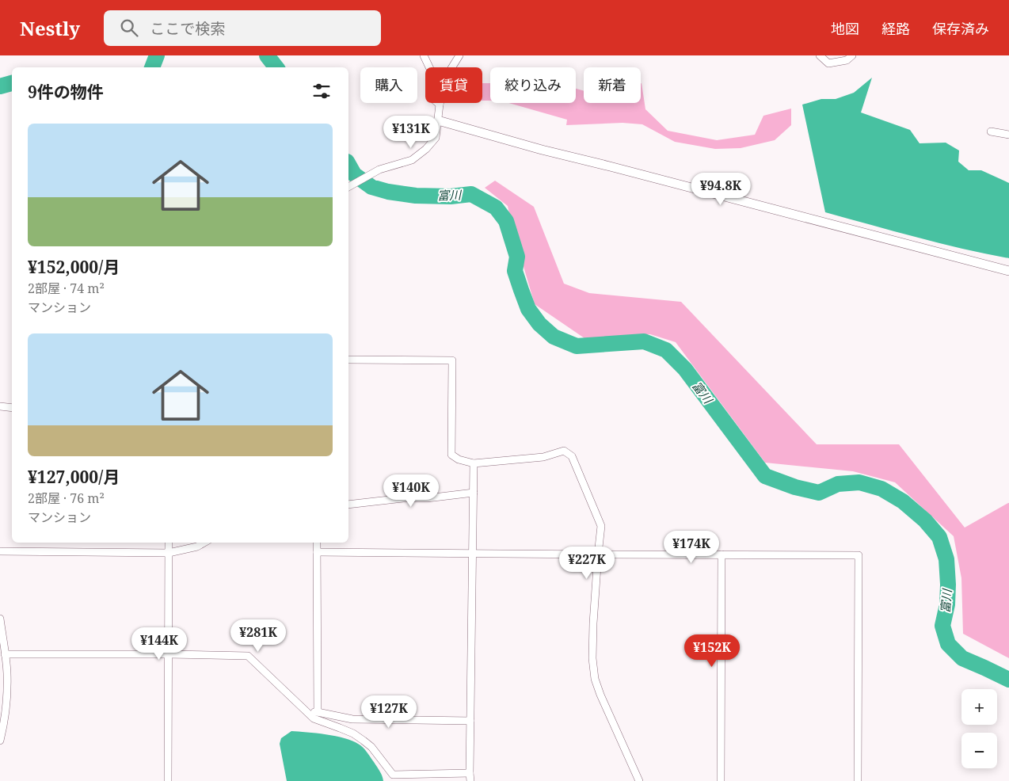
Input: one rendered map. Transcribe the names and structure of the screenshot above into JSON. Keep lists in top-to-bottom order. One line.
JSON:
{"water":["富川"],"page":{"header":"Nestly","search":"ここで検索","nav":["地図","経路","保存済み"],"chip":["購入","賃貸","絞り込み","新着"],"heading":"9件の物件","list":[{"name":"¥152,000/月","note":"2部屋 · 74 m² · マンション"},{"name":"¥127,000/月","note":"2部屋 · 76 m² · マンション"}],"price":["¥131K","¥94.8K","¥140K","¥174K","¥227K","¥281K","¥144K","¥152K","¥127K"],"map_buttons":["+","−"]}}
